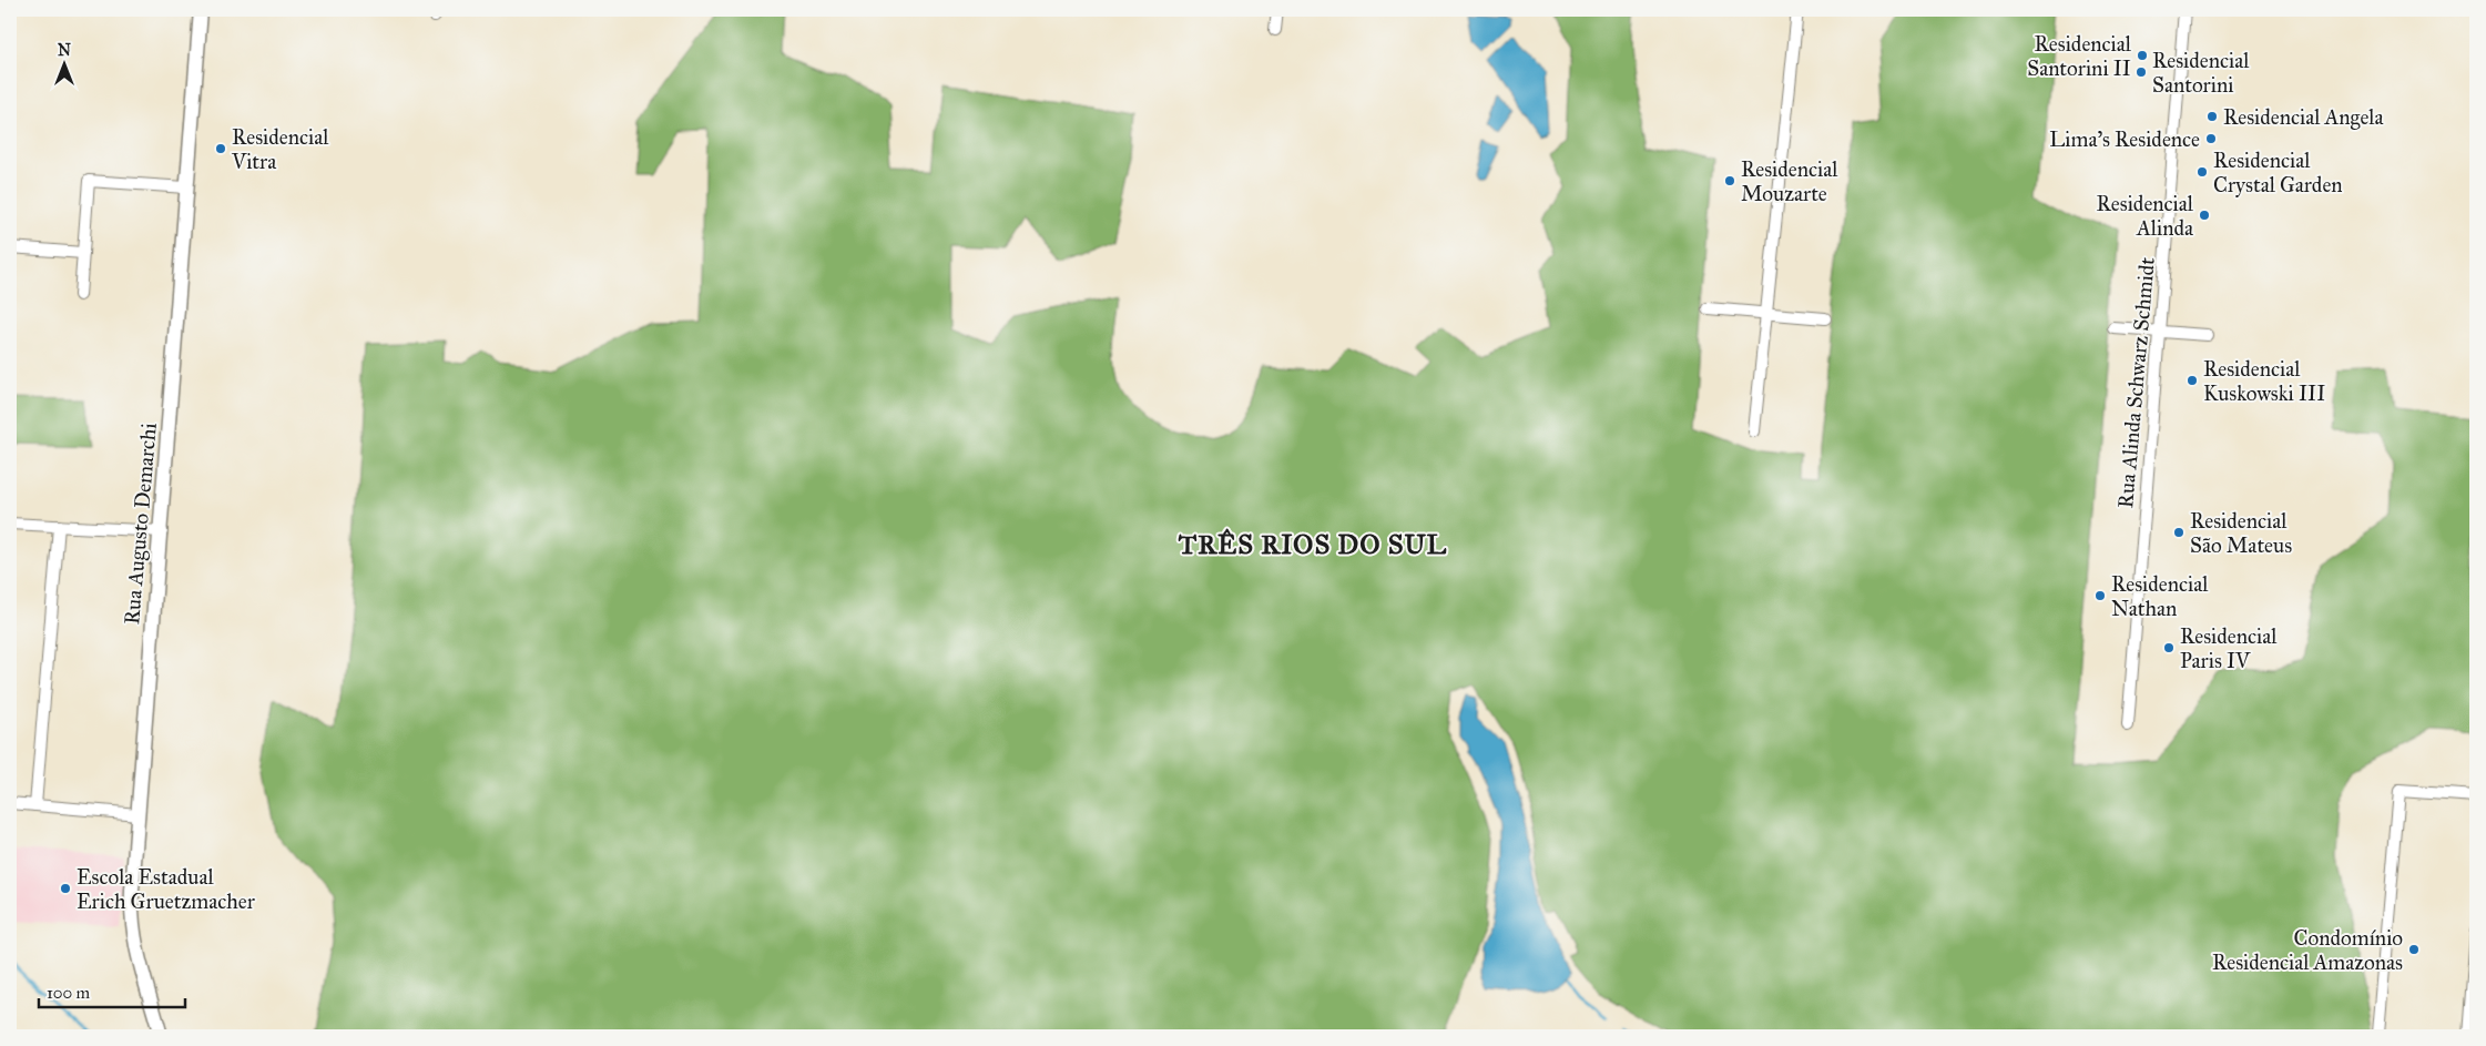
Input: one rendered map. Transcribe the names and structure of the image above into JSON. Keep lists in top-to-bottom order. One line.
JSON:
{"streets":{"street":["Rua Alinda Schwarz Schmidt","Rua Augusto Demarchi"]},"districts":["TRÊS RIOS DO SUL"],"places":["Residencial Santorini II","Residencial Santorini","Residencial Angela","Lima's Residence","Residencial Vitra","Residencial Crystal Garden","Residencial Mouzarte","Residencial Alinda","Residencial Kuskowski III","Residencial São Mateus","Residencial Nathan","Residencial Paris IV","Escola Estadual Erich Gruetzmacher","Condomínio Residencial Amazonas"],"scale_bar":"100 m","north":"top"}
